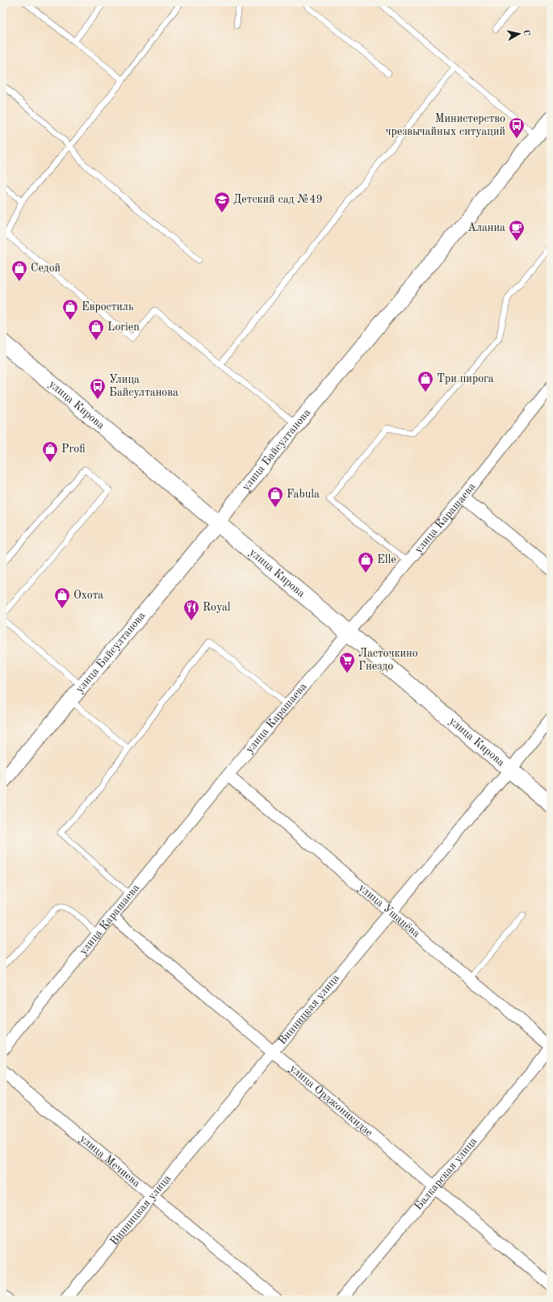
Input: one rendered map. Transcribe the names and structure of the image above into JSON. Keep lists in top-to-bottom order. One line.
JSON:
{"streets":{"main road":["улица Кирова"],"street":["улица Байсултанова","улица Карашаева","улица Ушанёва","Винницкая улица","улица Орджоникидзе","улица Мечиева","Балкарская улица"]},"crossings":[["улица Кирова","улица Байсултанова"],["улица Кирова","улица Карашаева"],["улица Кирова","Винницкая улица"],["улица Карашаева","улица Ушанёва"],["улица Карашаева","улица Орджоникидзе"],["улица Ушанёва","Винницкая улица"],["Винницкая улица","улица Орджоникидзе"],["Винницкая улица","улица Мечиева"],["улица Орджоникидзе","Балкарская улица"]],"places":{"bus stop":["Министерство чрезвычайных ситуаций","Улица Байсултанова"],"school or university":["Детский сад №49"],"cafe":["Аланиа"],"shop":["Седой","Евростиль","Lorien","Три пирога","Profi","Fabula","Elle","Охота"],"restaurant":["Royal"],"supermarket":["Ласточкино Гнездо"]},"north":"right"}
